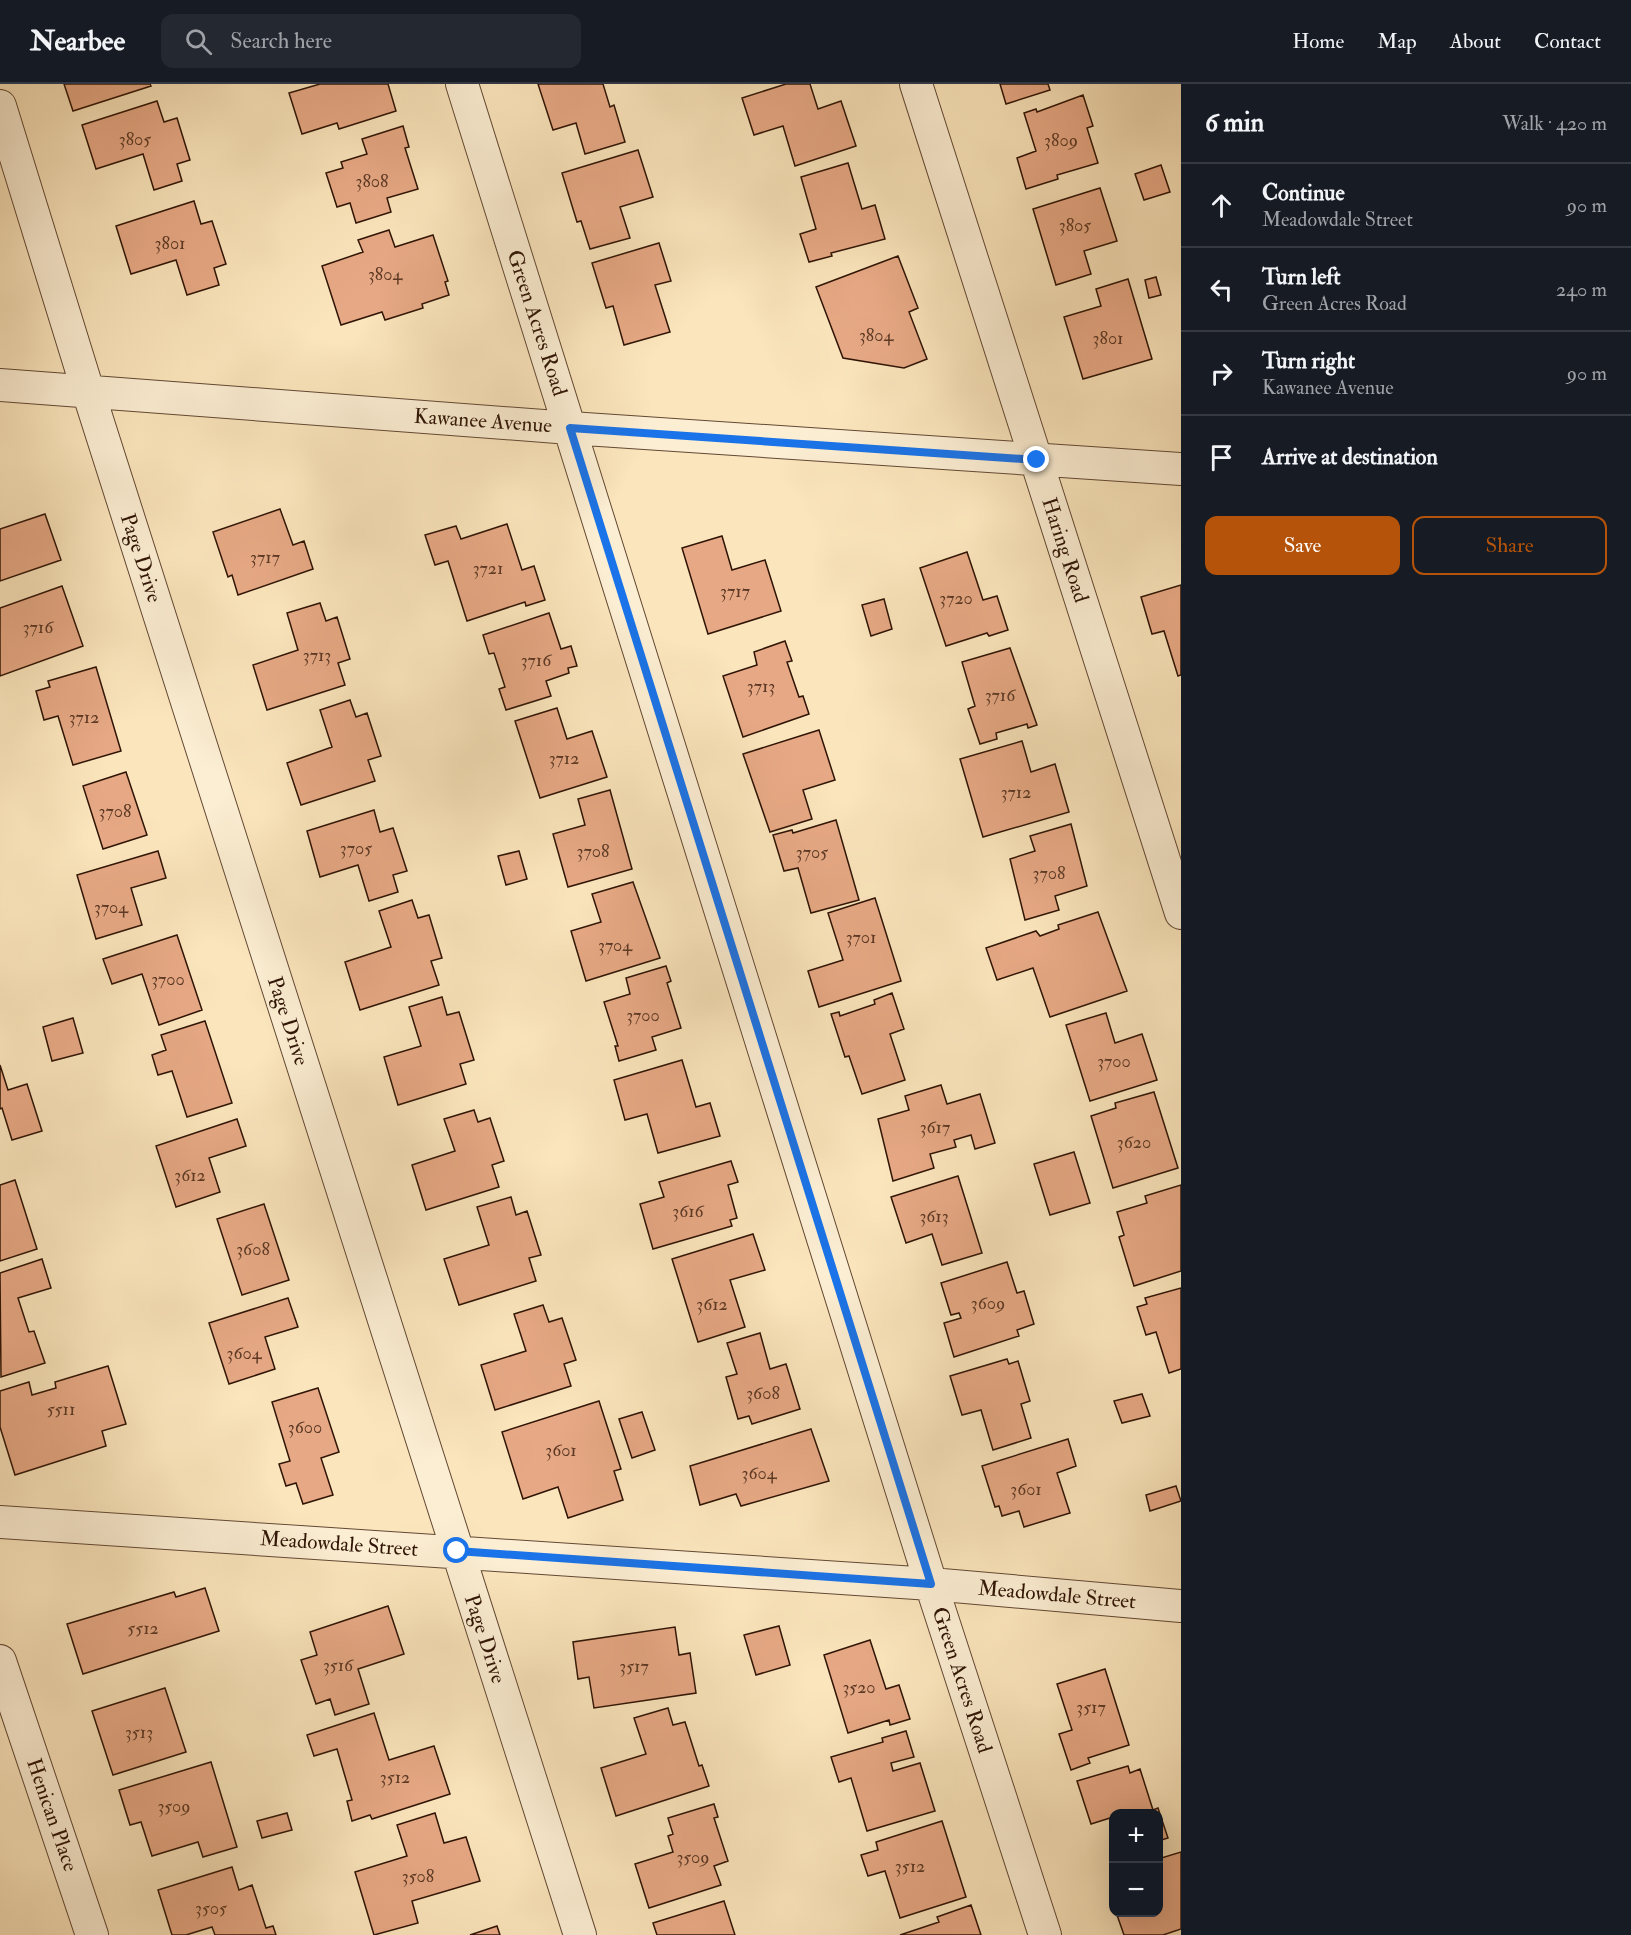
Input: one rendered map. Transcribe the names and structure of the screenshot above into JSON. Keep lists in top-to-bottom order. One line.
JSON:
{"streets":{"street":["Green Acres Road","Kawanee Avenue","Haring Road","Page Drive","Meadowdale Street","Henican Place"]},"crossings":[["Green Acres Road","Kawanee Avenue"],["Green Acres Road","Meadowdale Street"],["Kawanee Avenue","Haring Road"],["Kawanee Avenue","Page Drive"],["Page Drive","Meadowdale Street"]],"house_numbers":["3805","3809","3808","3805","3801","3804","3804","3801","3717","3721","3717","3720","3716","3713","3716","3713","3716","3712","3712","3712","3708","3705","3708","3705","3708","3704","3701","3704","3700","3700","3700","3617","3620","3612","3616","3613","3608","3609","3612","3604","3608","5511","3600","3601","3604","3601","5512","3516","3517","3520","3517","3513","3512","3509","3509","3512","3508","3505"],"page":{"header":"Nearbee","search":"Search here","nav":["Home","Map","About","Contact"],"heading":["6 min","Walk · 420 m"],"list":[["Continue","Meadowdale Street","90 m"],["Turn left","Green Acres Road","240 m"],["Turn right","Kawanee Avenue","90 m"],"Arrive at destination"],"buttons":["Save","Share"],"map_buttons":["+","−"]}}
